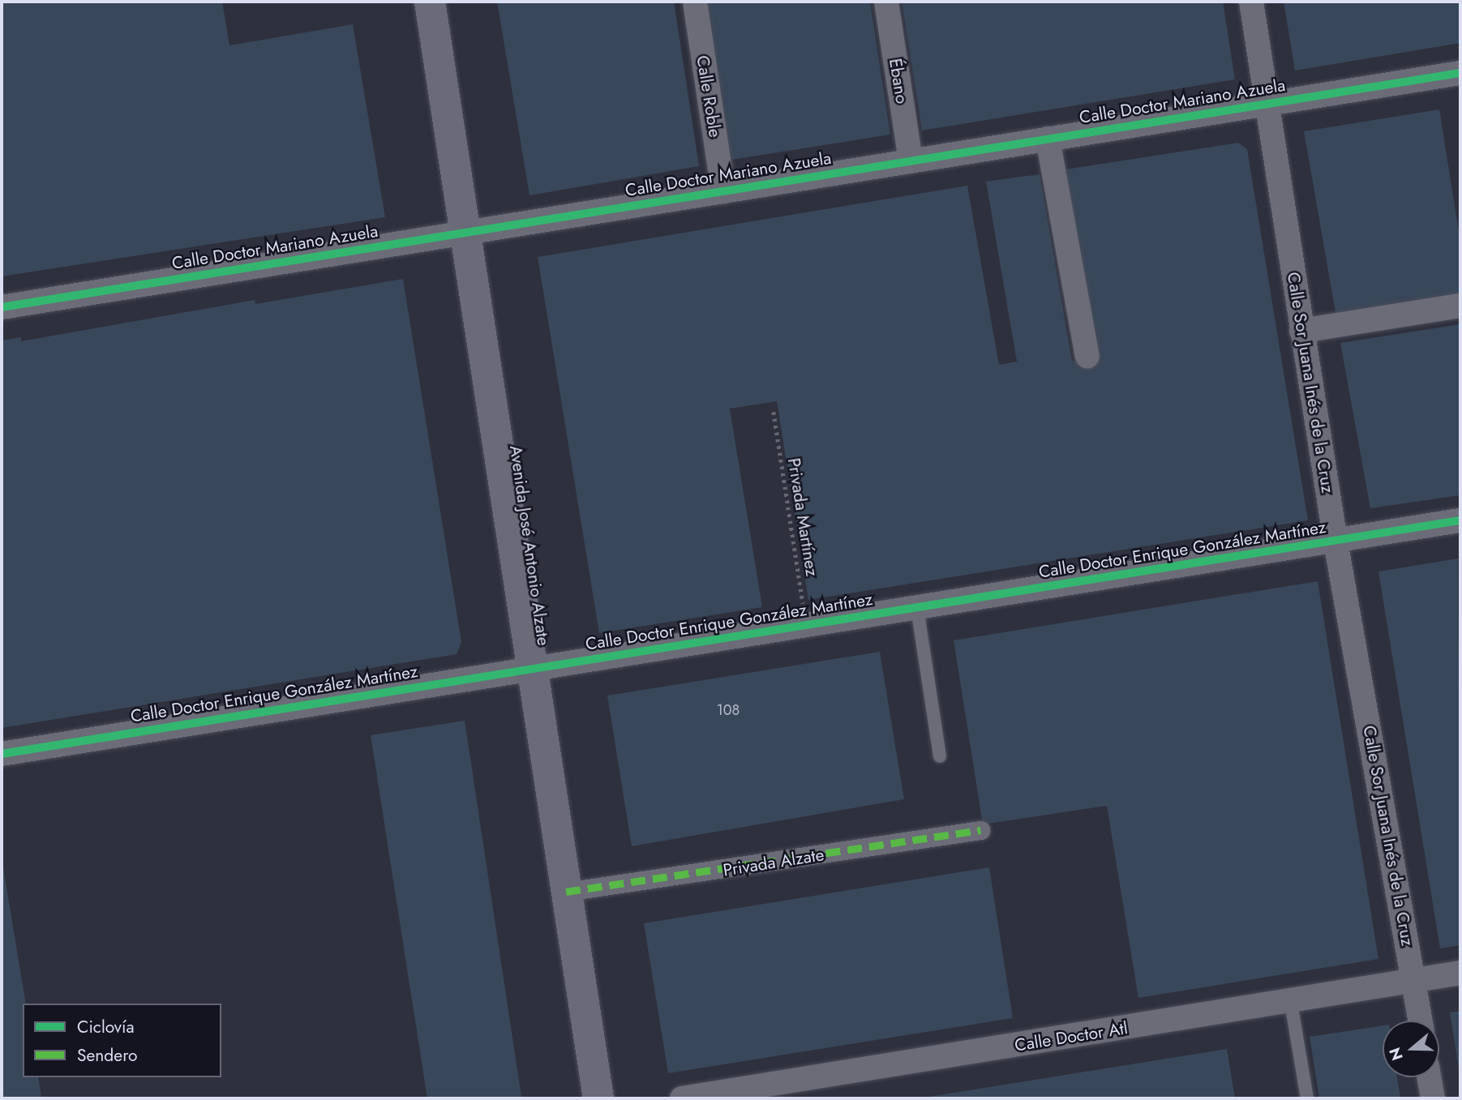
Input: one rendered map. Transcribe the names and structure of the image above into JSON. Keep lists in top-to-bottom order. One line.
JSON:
{"streets":{"main road":["Avenida José Antonio Alzate"],"street":["Ébano","Calle Roble","Calle Doctor Mariano Azuela","Calle Sor Juana Inés de la Cruz","Calle Doctor Enrique González Martínez","Privada Alzate","Calle Doctor Atl"],"path":["Privada Martínez"]},"crossings":[["Ébano","Calle Doctor Mariano Azuela"],["Calle Roble","Calle Doctor Mariano Azuela"],["Calle Doctor Mariano Azuela","Calle Sor Juana Inés de la Cruz"],["Calle Doctor Mariano Azuela","Avenida José Antonio Alzate"],["Calle Sor Juana Inés de la Cruz","Calle Doctor Enrique González Martínez"],["Calle Sor Juana Inés de la Cruz","Calle Doctor Atl"],["Privada Martínez","Calle Doctor Enrique González Martínez"],["Avenida José Antonio Alzate","Calle Doctor Enrique González Martínez"],["Avenida José Antonio Alzate","Privada Alzate"]],"house_numbers":["108"],"legend":["Ciclovía","Sendero"],"north":"left"}
